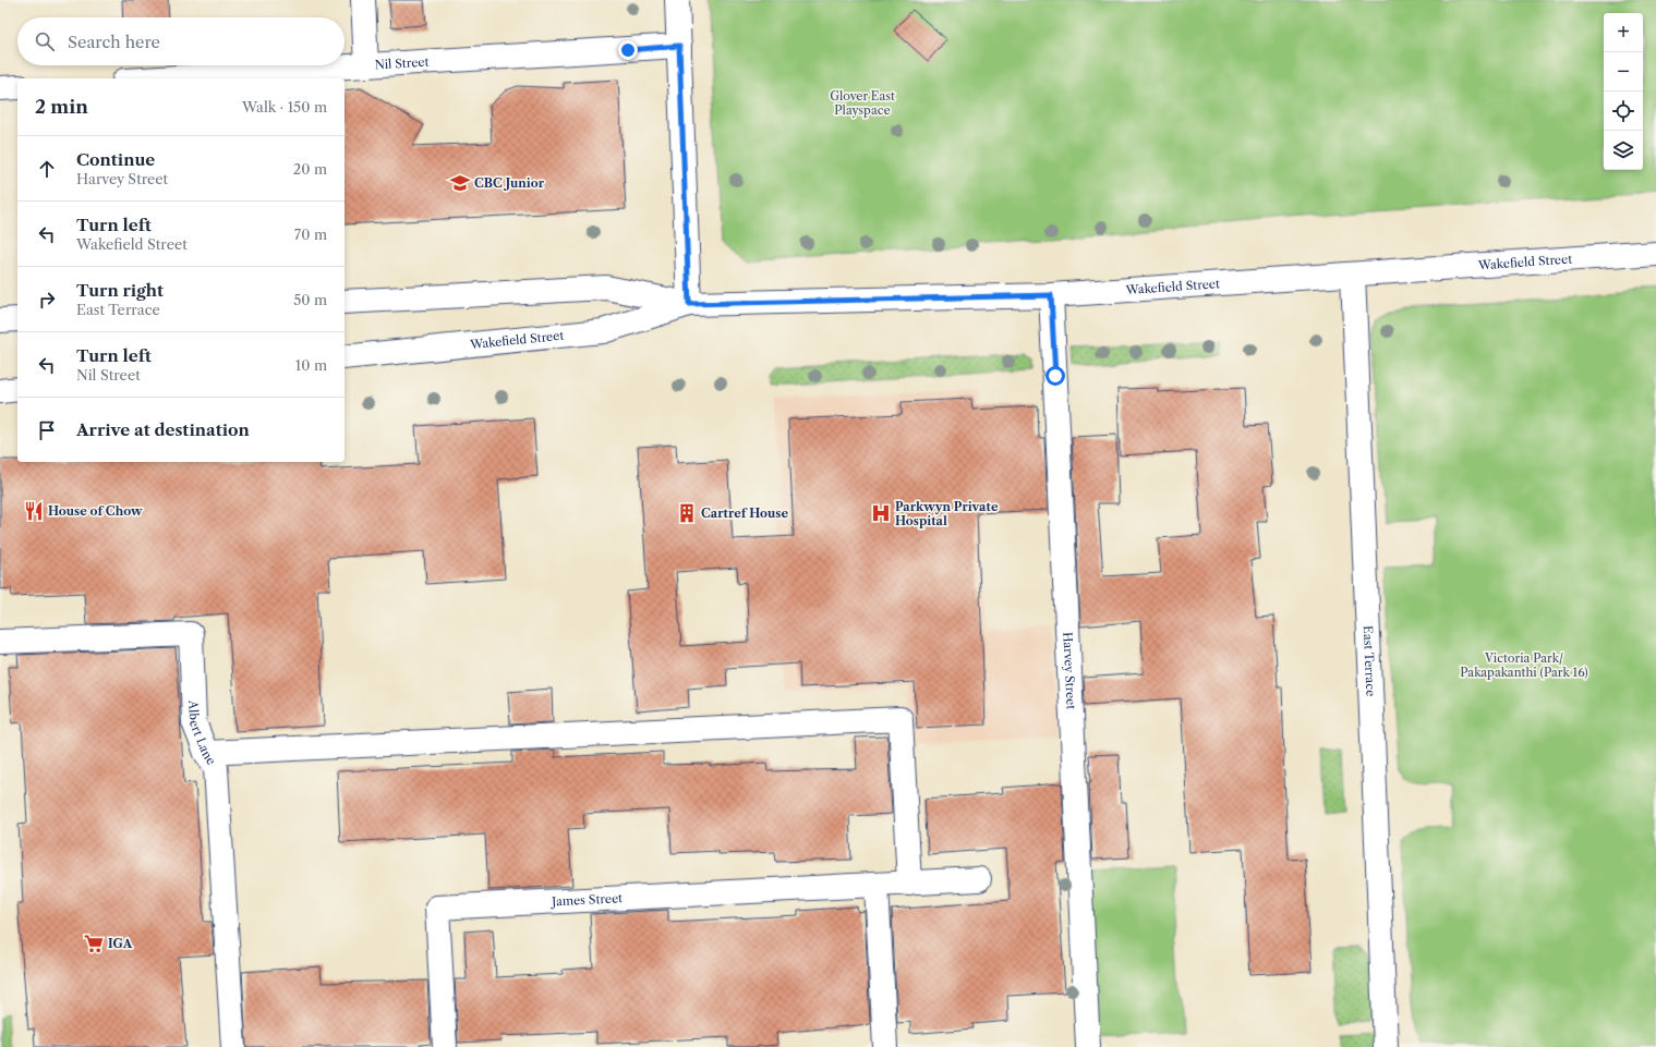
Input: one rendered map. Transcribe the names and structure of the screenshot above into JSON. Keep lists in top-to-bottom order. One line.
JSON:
{"streets":{"street":["Nil Street","Wakefield Street","East Terrace","Harvey Street","Albert Lane","James Street"]},"crossings":[["Wakefield Street","East Terrace"],["Wakefield Street","Harvey Street"]],"parks":["Glover East Playspace","Victoria Park/ Pakapakanthi (Park 16)"],"places":{"school or university":["CBC Junior"],"restaurant":["House of Chow"],"building":["Cartref House"],"hospital":["Parkwyn Private Hospital"],"supermarket":["IGA"]},"page":{"map_buttons":["+","−"],"search":"Search here","heading":["2 min","Walk · 150 m"],"list":[["Continue","Harvey Street","20 m"],["Turn left","Wakefield Street","70 m"],["Turn right","East Terrace","50 m"],["Turn left","Nil Street","10 m"],"Arrive at destination"]}}
